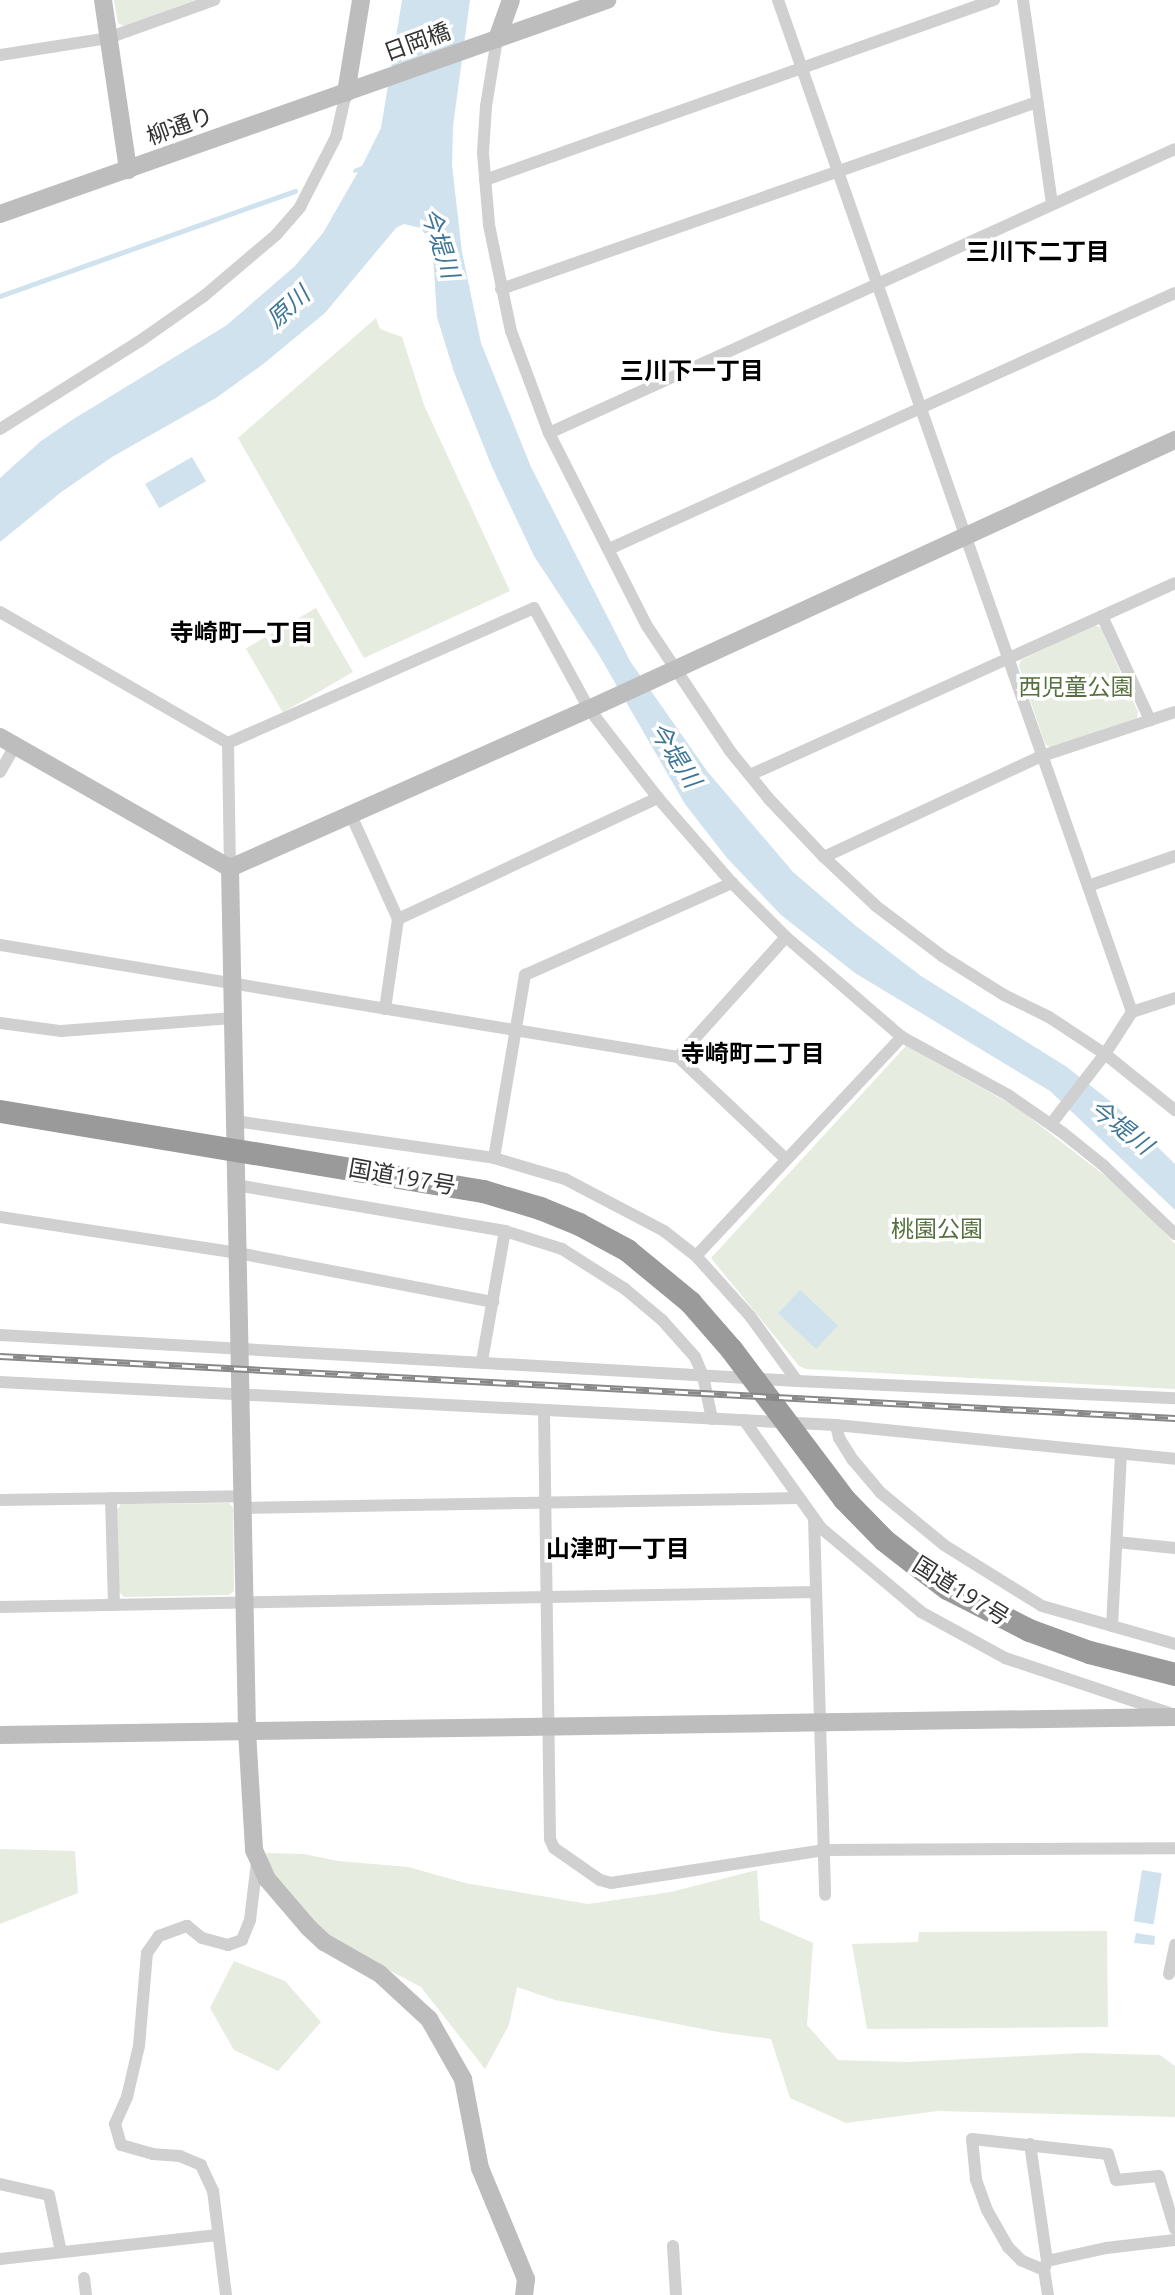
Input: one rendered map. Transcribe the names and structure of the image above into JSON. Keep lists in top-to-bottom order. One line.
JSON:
{"streets":{"highway":["国道197号"],"street":["日岡橋","柳通り"]},"crossings":[["日岡橋","柳通り"]],"districts":["三川下二丁目","三川下一丁目","寺崎町一丁目","寺崎町二丁目","山津町一丁目"],"water":["今堤川","原川"],"parks":["西児童公園","桃園公園"]}
